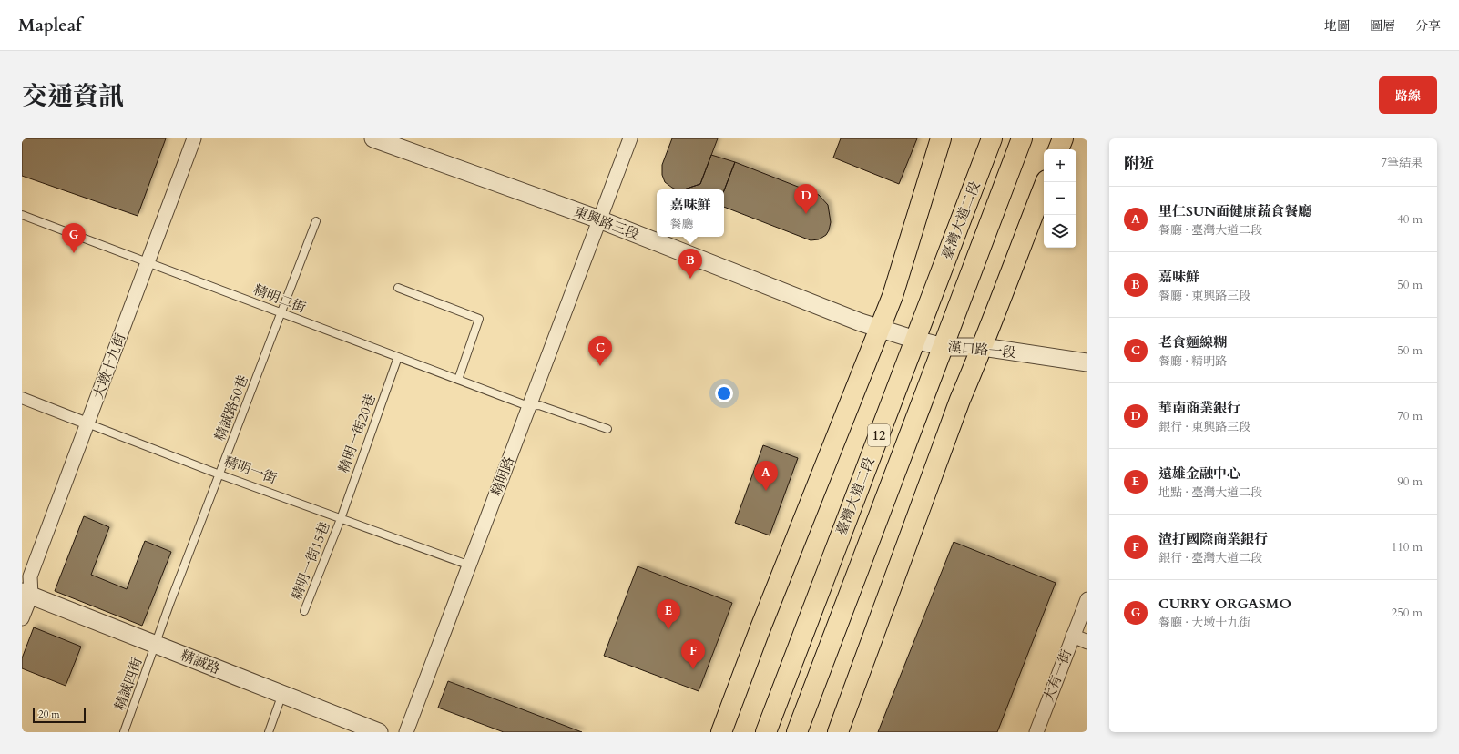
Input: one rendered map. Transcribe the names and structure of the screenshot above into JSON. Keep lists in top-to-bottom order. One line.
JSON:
{"streets":{"main road":["臺灣大道二段","12"],"street":["東興路三段","漢口路一段","大墩十九街","精明一街","精明路","精誠路","大有一街"],"lane":["精明二街","精誠路50巷","精明一街20巷","精明一街15巷","精誠四街"]},"crossings":[["臺灣大道二段","漢口路一段"],["東興路三段","漢口路一段"],["東興路三段","精明路"],["精明二街","大墩十九街"],["精明二街","精誠路50巷"],["精明二街","精明一街20巷"],["精明二街","精明路"],["大墩十九街","精明一街"],["大墩十九街","精誠路"],["精誠路50巷","精明一街"],["精誠路50巷","精誠路"],["精誠路50巷","精誠四街"],["精明一街20巷","精明一街"],["精明一街20巷","精明一街15巷"],["精明一街","精明路"],["精明一街","精明一街15巷"],["精誠路","精誠四街"]],"scale_bar":"20 m","page":{"header":"Mapleaf","nav":["地圖","圖層","分享"],"title":"交通資訊","buttons":"路線","heading":["附近","7筆結果"],"map_buttons":["+","−"],"pins":["D","G","B","C","A","E","F"],"list":[{"mark":"A","name":"里仁SUN面健康蔬食餐廳","note":"餐廳 · 臺灣大道二段","value":"40 m"},{"mark":"B","name":"嘉味鮮","note":"餐廳 · 東興路三段","value":"50 m"},{"mark":"C","name":"老食麵線糊","note":"餐廳 · 精明路","value":"50 m"},{"mark":"D","name":"華南商業銀行","note":"銀行 · 東興路三段","value":"70 m"},{"mark":"E","name":"遠雄金融中心","note":"地點 · 臺灣大道二段","value":"90 m"},{"mark":"F","name":"渣打國際商業銀行","note":"銀行 · 臺灣大道二段","value":"110 m"},{"mark":"G","name":"CURRY ORGASMO","note":"餐廳 · 大墩十九街","value":"250 m"}],"popup":["嘉味鮮","餐廳"],"scale":"20 m"}}
